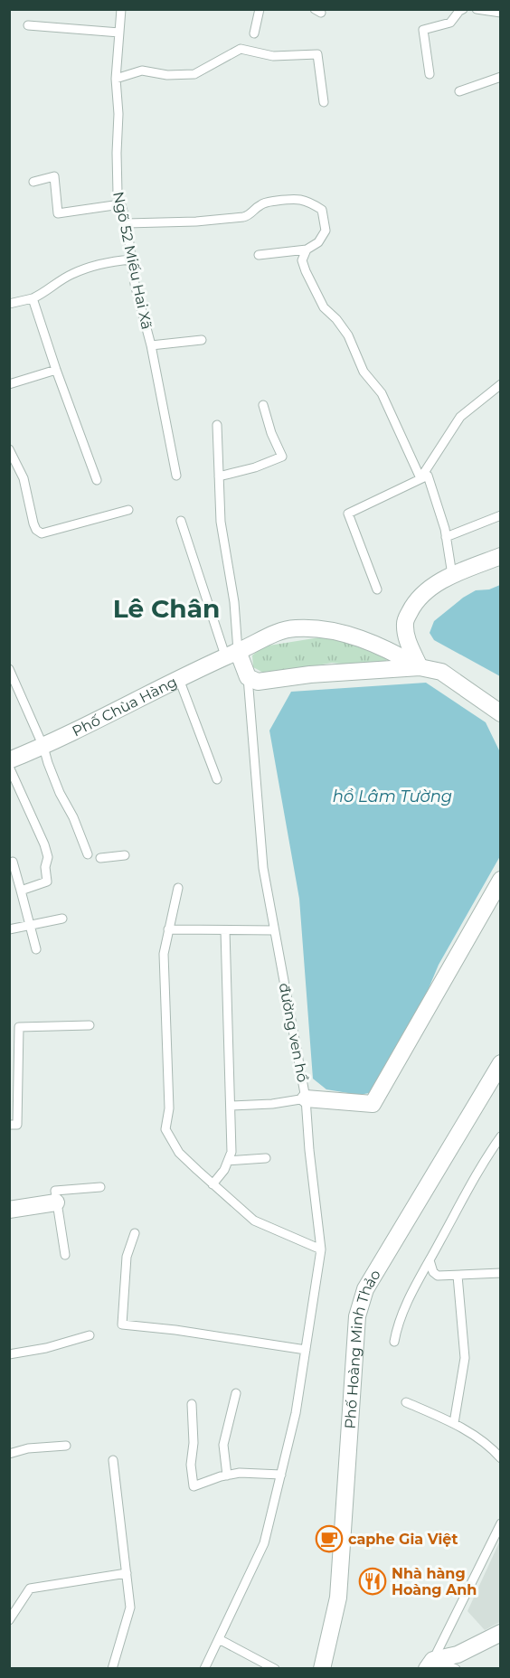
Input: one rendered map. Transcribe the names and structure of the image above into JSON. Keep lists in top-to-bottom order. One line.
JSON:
{"streets":{"street":["Phố Chùa Hàng","đường ven hồ","Phố Hoàng Minh Thảo"],"lane":["Ngõ 52 Miếu Hai Xã"]},"crossings":[["Phố Chùa Hàng","đường ven hồ"]],"districts":["Lê Chân"],"water":["hồ Lâm Tường"],"places":{"cafe":["caphe Gia Việt"],"restaurant":["Nhà hàng Hoàng Anh"]}}
